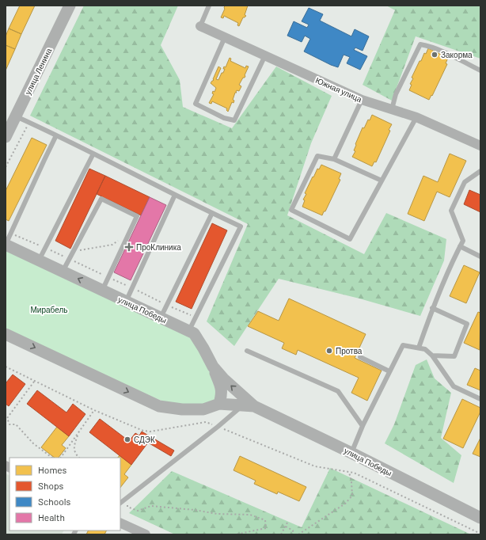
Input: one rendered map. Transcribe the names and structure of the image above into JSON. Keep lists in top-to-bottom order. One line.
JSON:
{"streets":{"street":["улица Ленина","Южная улица","улица Победы"]},"parks":["Мирабель"],"places":{"other":["Закорма","Протва","СДЭК"],"health":["ПроКлиника"]},"legend":["Homes","Shops","Schools","Health"]}
